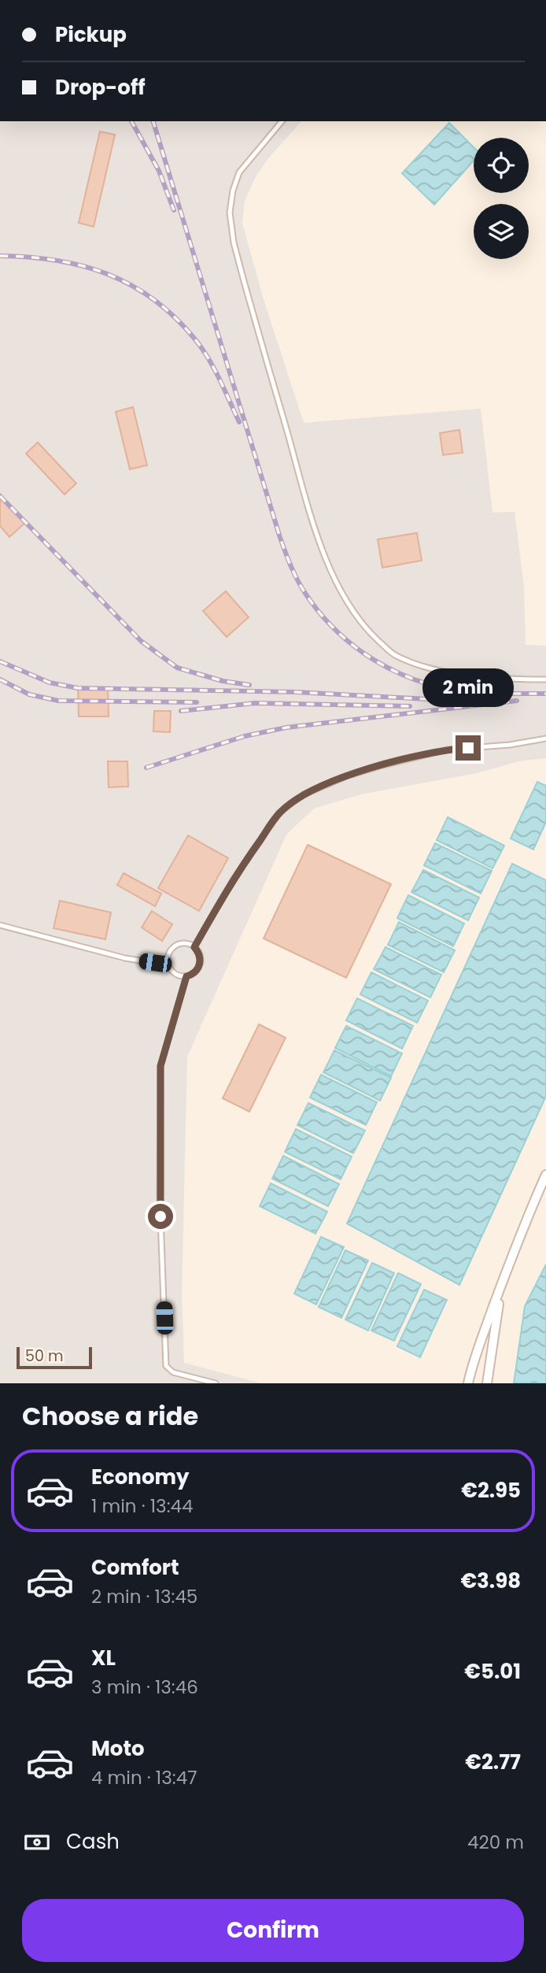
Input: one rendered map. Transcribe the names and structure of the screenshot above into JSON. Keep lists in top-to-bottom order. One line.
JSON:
{"scale_bar":"50 m","page":{"banner":["Pickup","Drop-off"],"bubble":"2 min","scale":"50 m","heading":"Choose a ride","list":[{"name":"Economy","note":"1 min · 13:44","value":"€2.95"},{"name":"Comfort","note":"2 min · 13:45","value":"€3.98"},{"name":"XL","note":"3 min · 13:46","value":"€5.01"},{"name":"Moto","note":"4 min · 13:47","value":"€2.77"}],"pay":["Cash","420 m"],"buttons":"Confirm"}}
